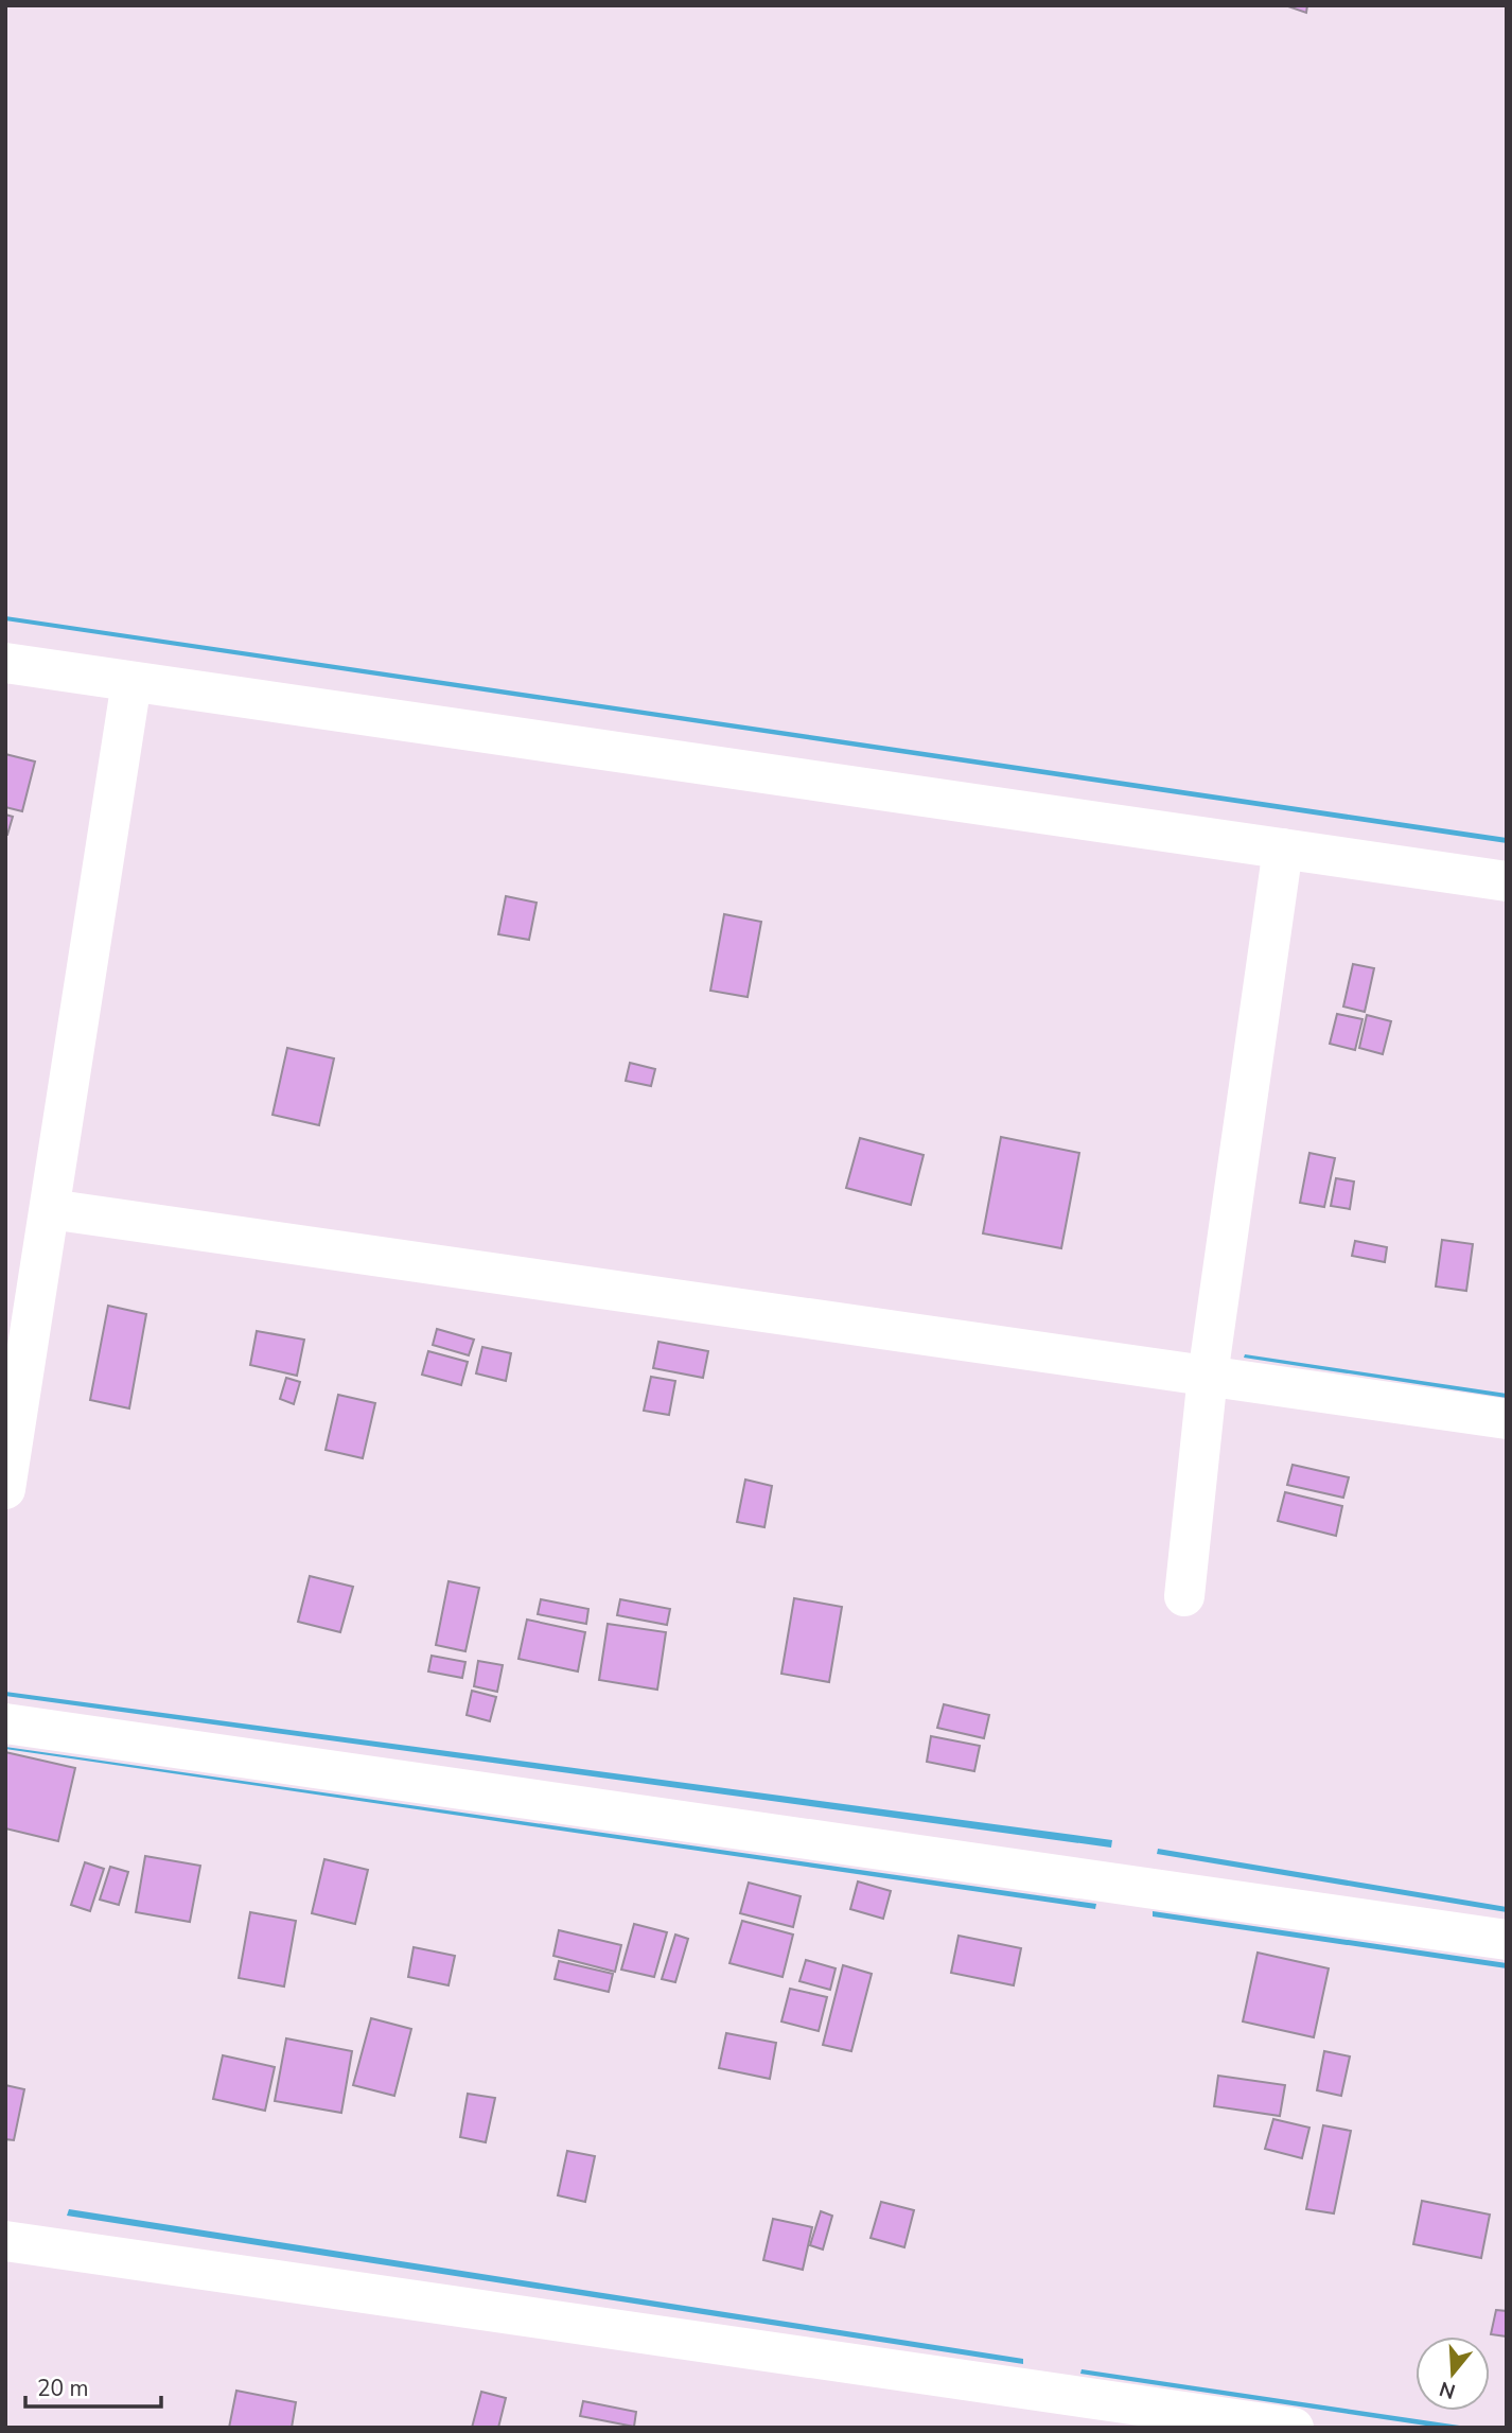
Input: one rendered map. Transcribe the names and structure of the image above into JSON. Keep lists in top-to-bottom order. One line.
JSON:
{"scale_bar":"20 m","north":"bottom"}
